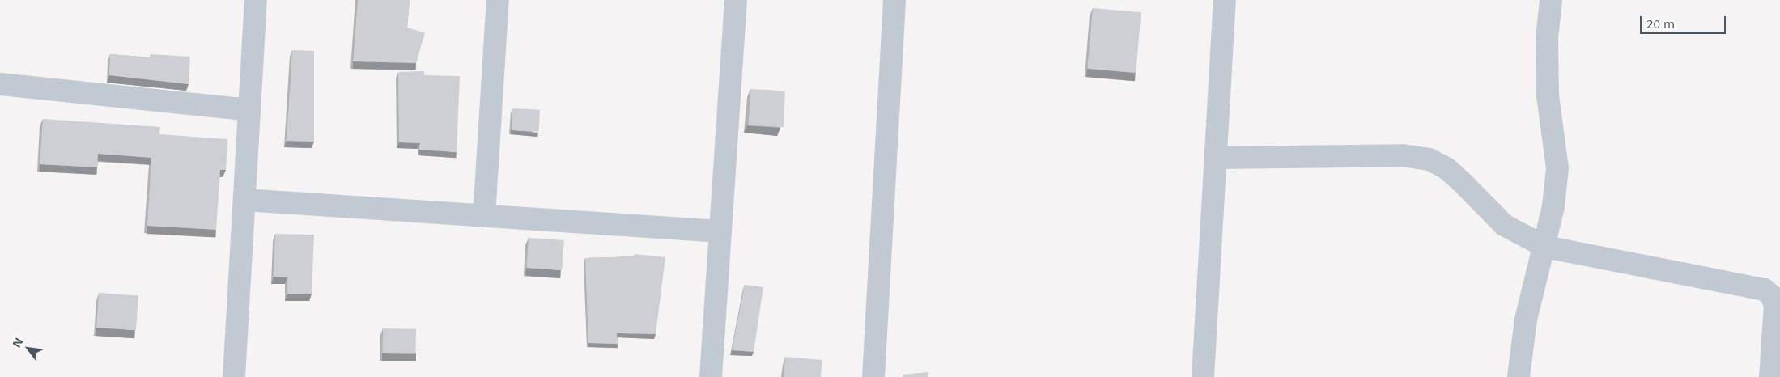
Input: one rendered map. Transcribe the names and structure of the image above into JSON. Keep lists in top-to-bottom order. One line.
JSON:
{"scale_bar":"20 m","north":"top left"}
